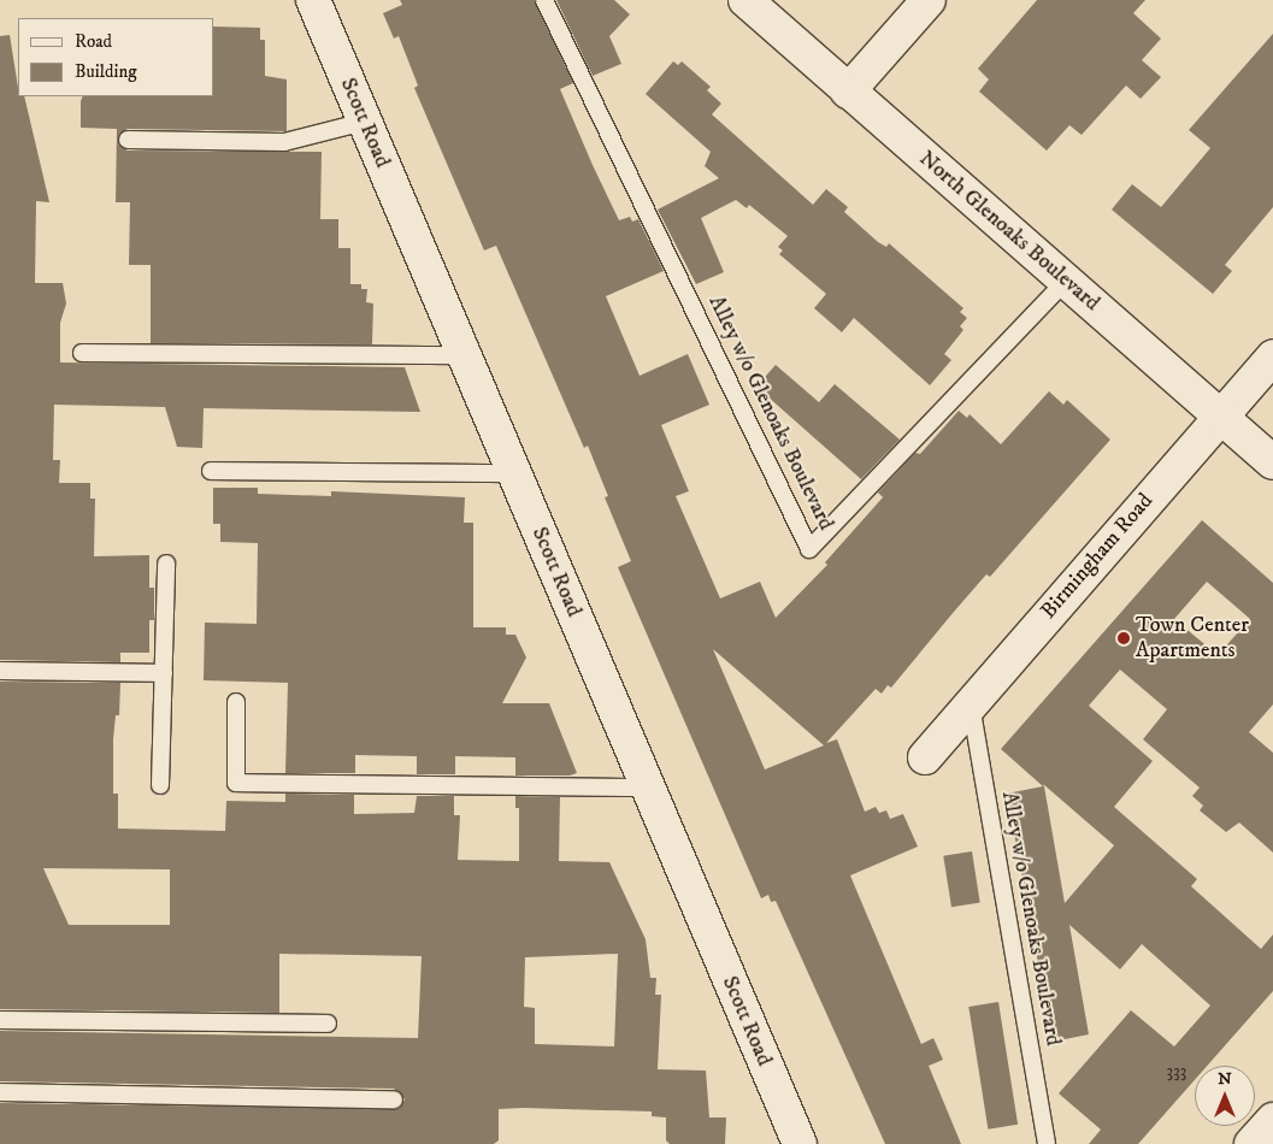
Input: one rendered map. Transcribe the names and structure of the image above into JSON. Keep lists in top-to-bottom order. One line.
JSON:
{"streets":{"street":["Scott Road","North Glenoaks Boulevard","Birmingham Road"],"lane":["Alley w/o Glenoaks Boulevard"]},"crossings":[["North Glenoaks Boulevard","Alley w/o Glenoaks Boulevard"],["North Glenoaks Boulevard","Birmingham Road"],["Alley w/o Glenoaks Boulevard","Birmingham Road"]],"places":["Town Center Apartments"],"house_numbers":["333"],"legend":["Road","Building"],"north":"top"}
